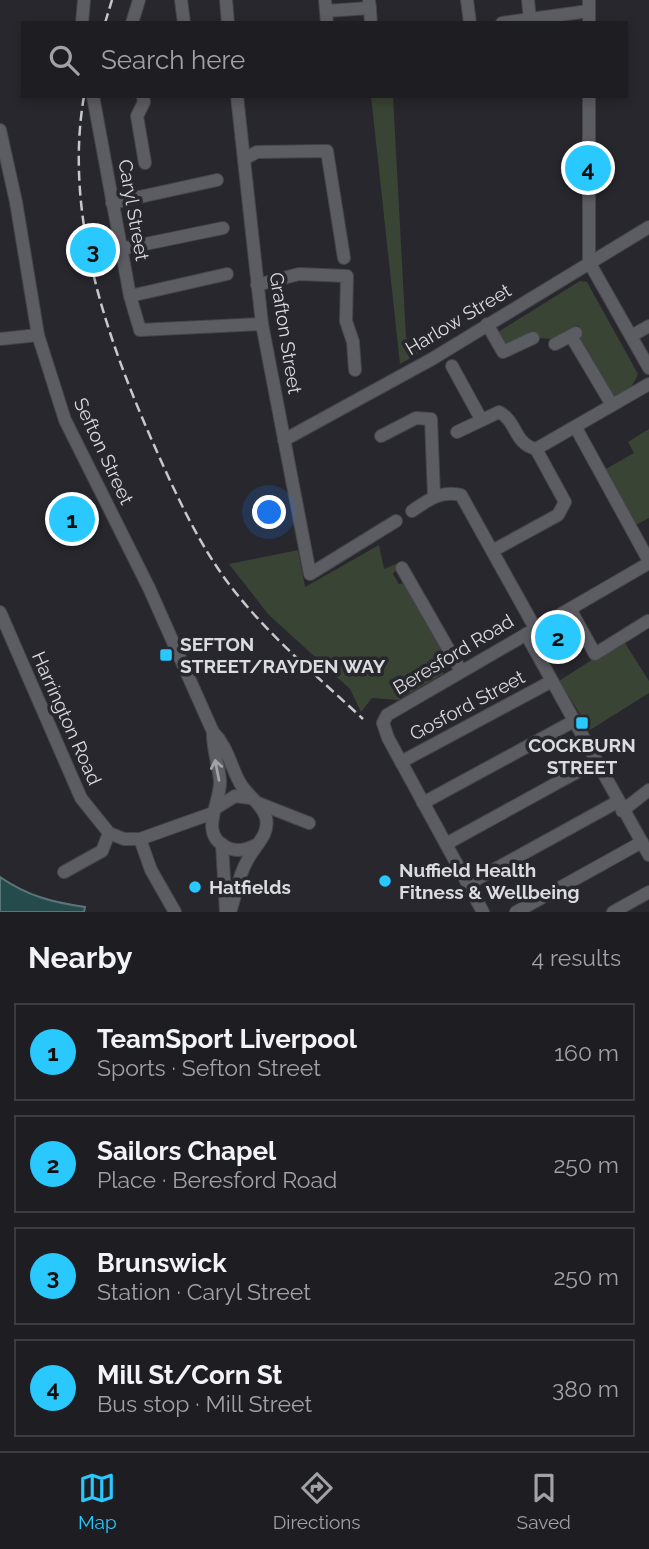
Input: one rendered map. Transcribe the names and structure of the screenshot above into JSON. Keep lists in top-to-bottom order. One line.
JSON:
{"streets":{"street":["Caryl Street","Harlow Street","Grafton Street","Sefton Street","Beresford Road","Gosford Street","Harrington Road"]},"crossings":[["Caryl Street","Grafton Street"],["Harlow Street","Grafton Street"],["Beresford Road","Gosford Street"]],"places":{"transit":["SEFTON STREET/RAYDEN WAY","COCKBURN STREET"],"other":["Nuffield Health Fitness & Wellbeing","Hatfields"]},"page":{"search":"Search here","pins":["4","3","1","2"],"heading":["Nearby","4 results"],"list":[{"mark":"1","name":"TeamSport Liverpool","note":"Sports · Sefton Street","value":"160 m"},{"mark":"2","name":"Sailors Chapel","note":"Place · Beresford Road","value":"250 m"},{"mark":"3","name":"Brunswick","note":"Station · Caryl Street","value":"250 m"},{"mark":"4","name":"Mill St/Corn St","note":"Bus stop · Mill Street","value":"380 m"}],"nav":["Map","Directions","Saved"]}}
